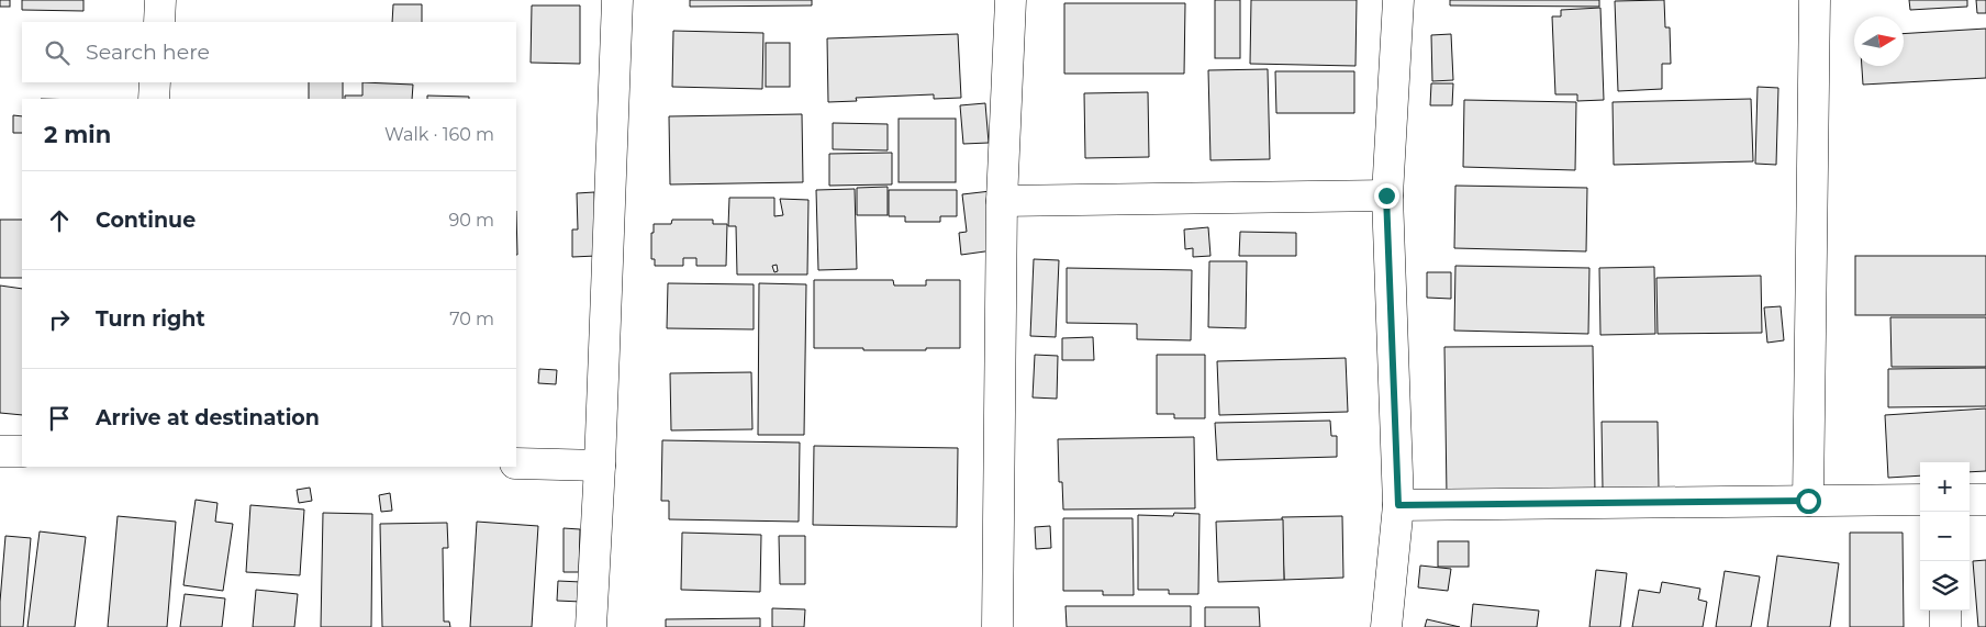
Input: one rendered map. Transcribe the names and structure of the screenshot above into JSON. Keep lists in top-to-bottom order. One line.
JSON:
{"north":"right","page":{"search":"Search here","heading":["2 min","Walk · 160 m"],"list":[["Continue","90 m"],["Turn right","70 m"],"Arrive at destination"],"map_buttons":["+","−"]}}
